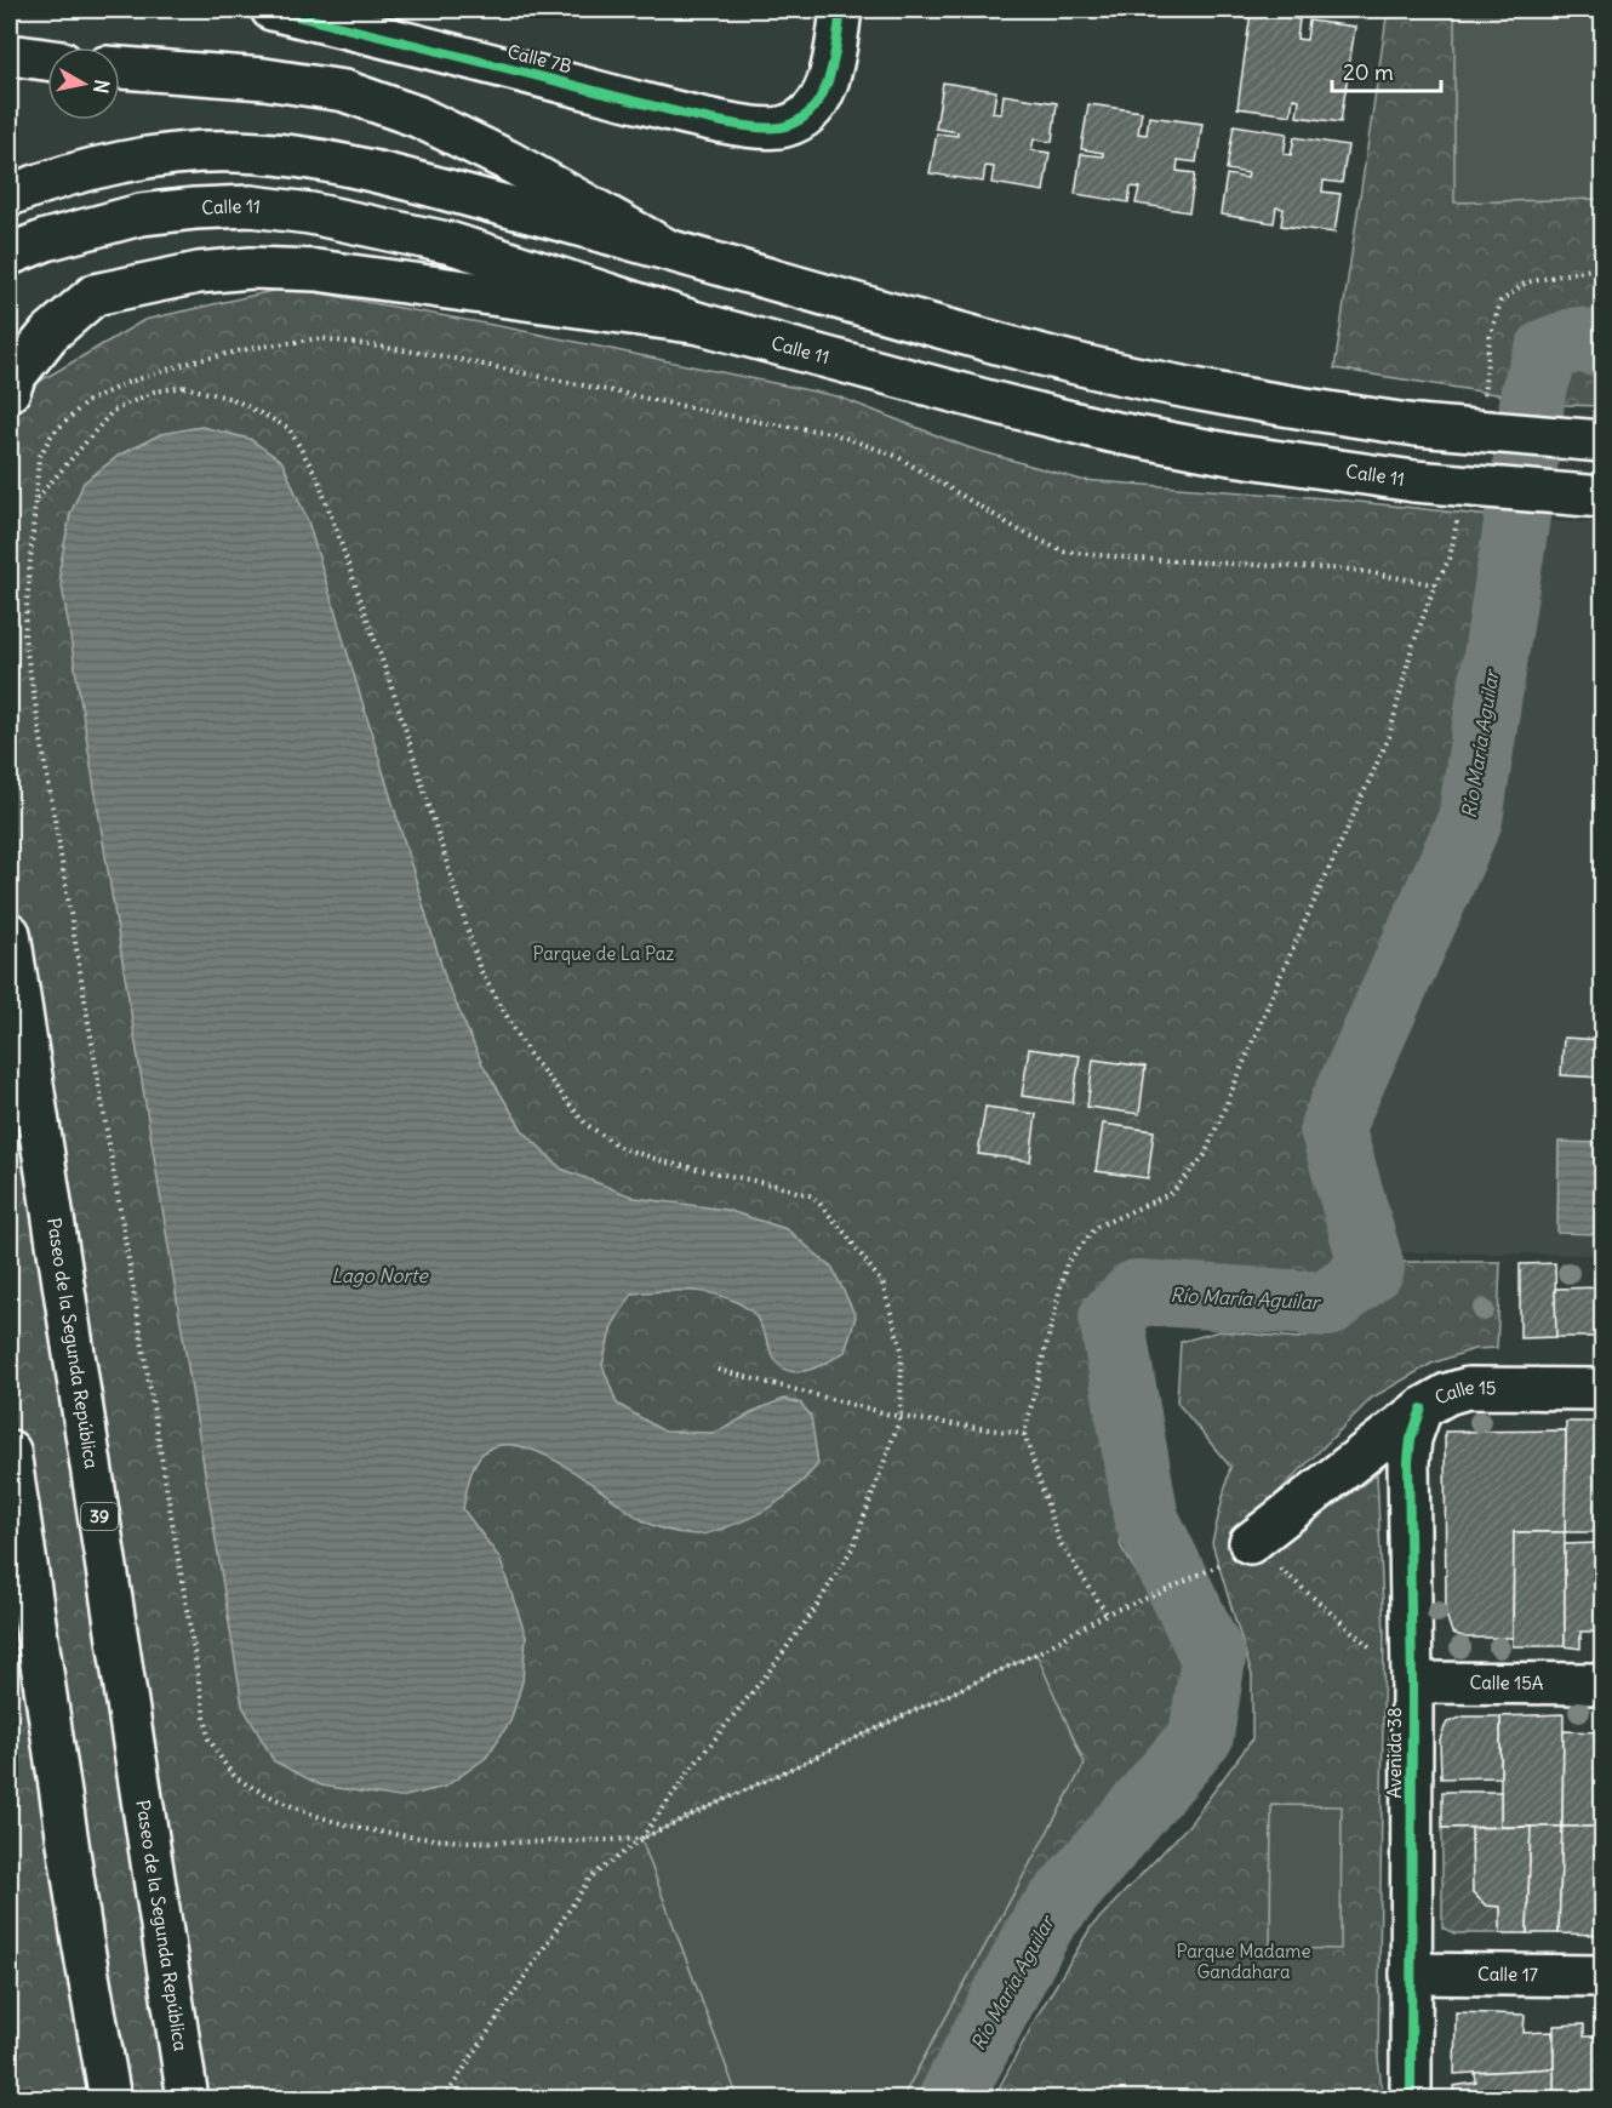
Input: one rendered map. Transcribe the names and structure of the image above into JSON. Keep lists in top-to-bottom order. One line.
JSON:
{"streets":{"main road":["Calle 7B","Calle 11","Paseo de la Segunda República","Calle 15","39","Calle 15A","Avenida 38","Calle 17"]},"crossings":[["Calle 15","Avenida 38"],["Calle 15A","Avenida 38"],["Avenida 38","Calle 17"]],"water":["Río María Aguilar","Lago Norte"],"parks":["Parque de La Paz","Parque Madame Gandahara"],"scale_bar":"20 m","north":"right"}
